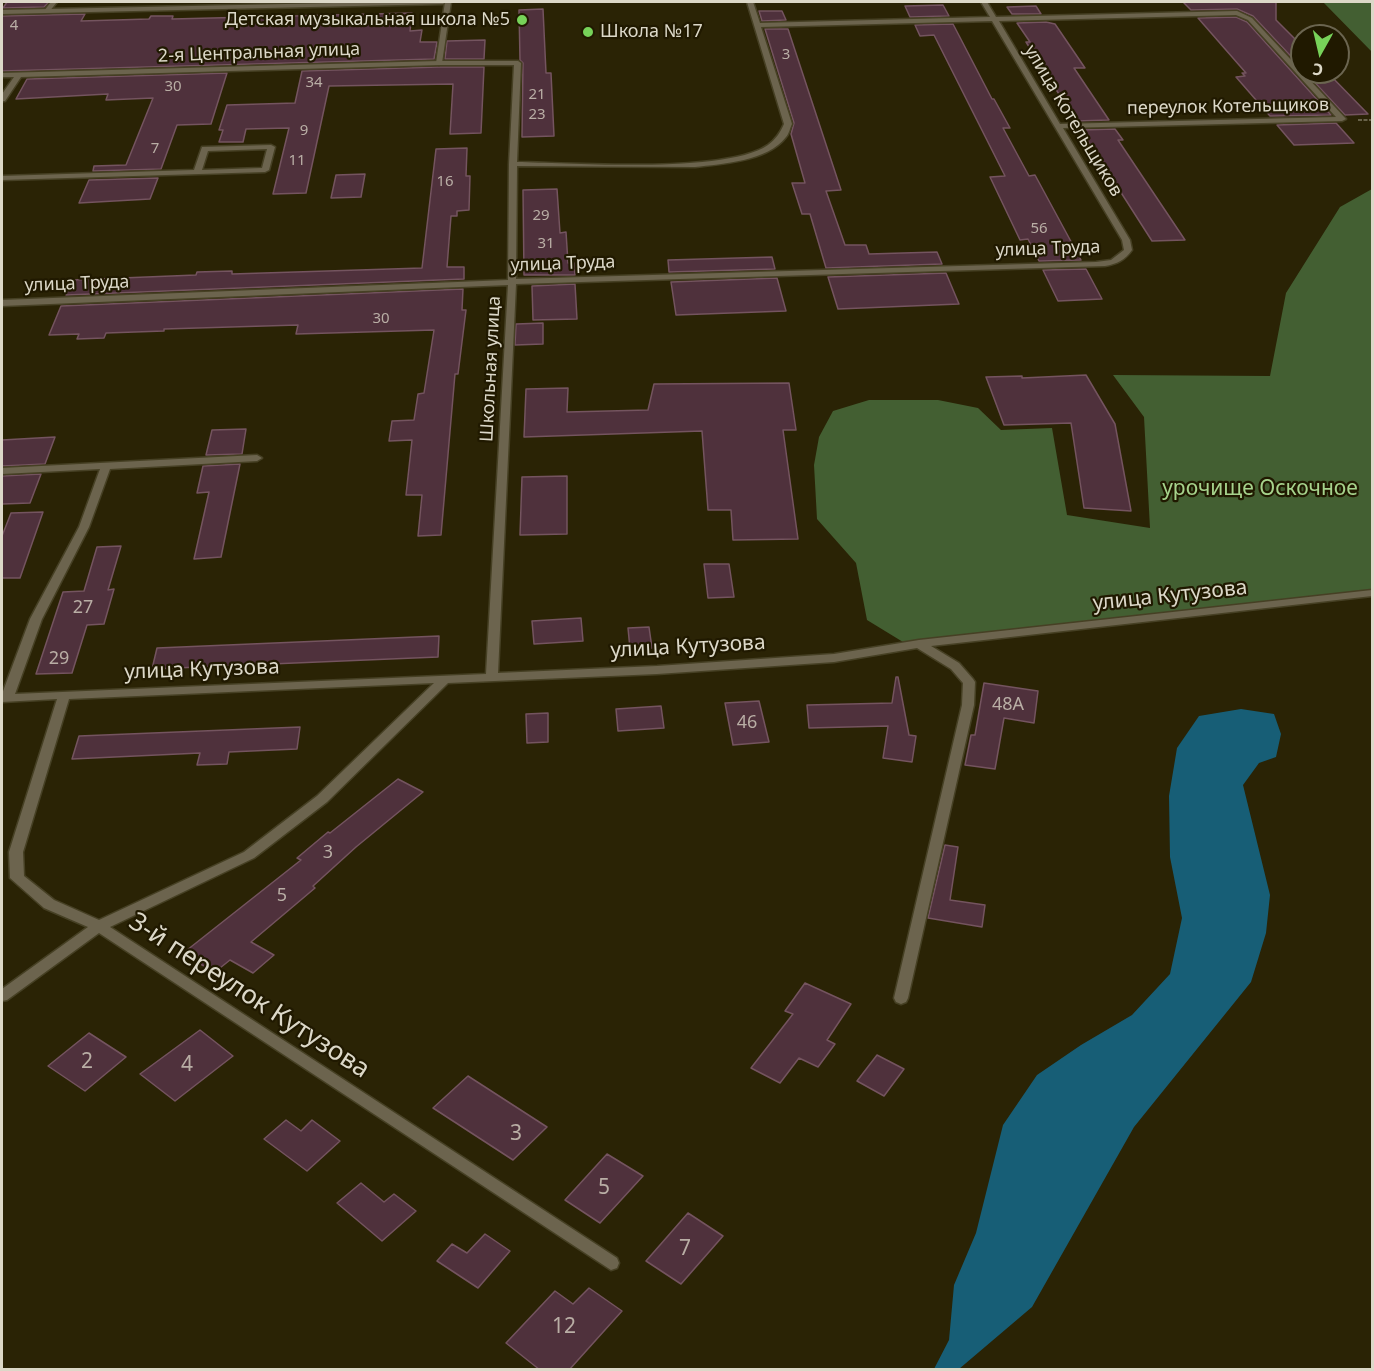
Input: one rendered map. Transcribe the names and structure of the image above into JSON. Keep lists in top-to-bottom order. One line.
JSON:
{"streets":{"street":["2-я Центральная улица","переулок Котельщиков","улица Котельщиков","улица Труда","Школьная улица","улица Кутузова","3-й переулок Кутузова"]},"crossings":[["2-я Центральная улица","Школьная улица"],["переулок Котельщиков","улица Котельщиков"],["улица Котельщиков","улица Труда"],["улица Труда","Школьная улица"],["Школьная улица","улица Кутузова"],["улица Кутузова","3-й переулок Кутузова"]],"parks":["урочище Оскочное"],"places":["Детская музыкальная школа №5","Школа №17"],"house_numbers":["4","3","34","30","21","23","9","7","11","16","29","56","31","30","27","29","48А","46","3","5","2","4","3","5","7","12"],"north":"bottom"}
